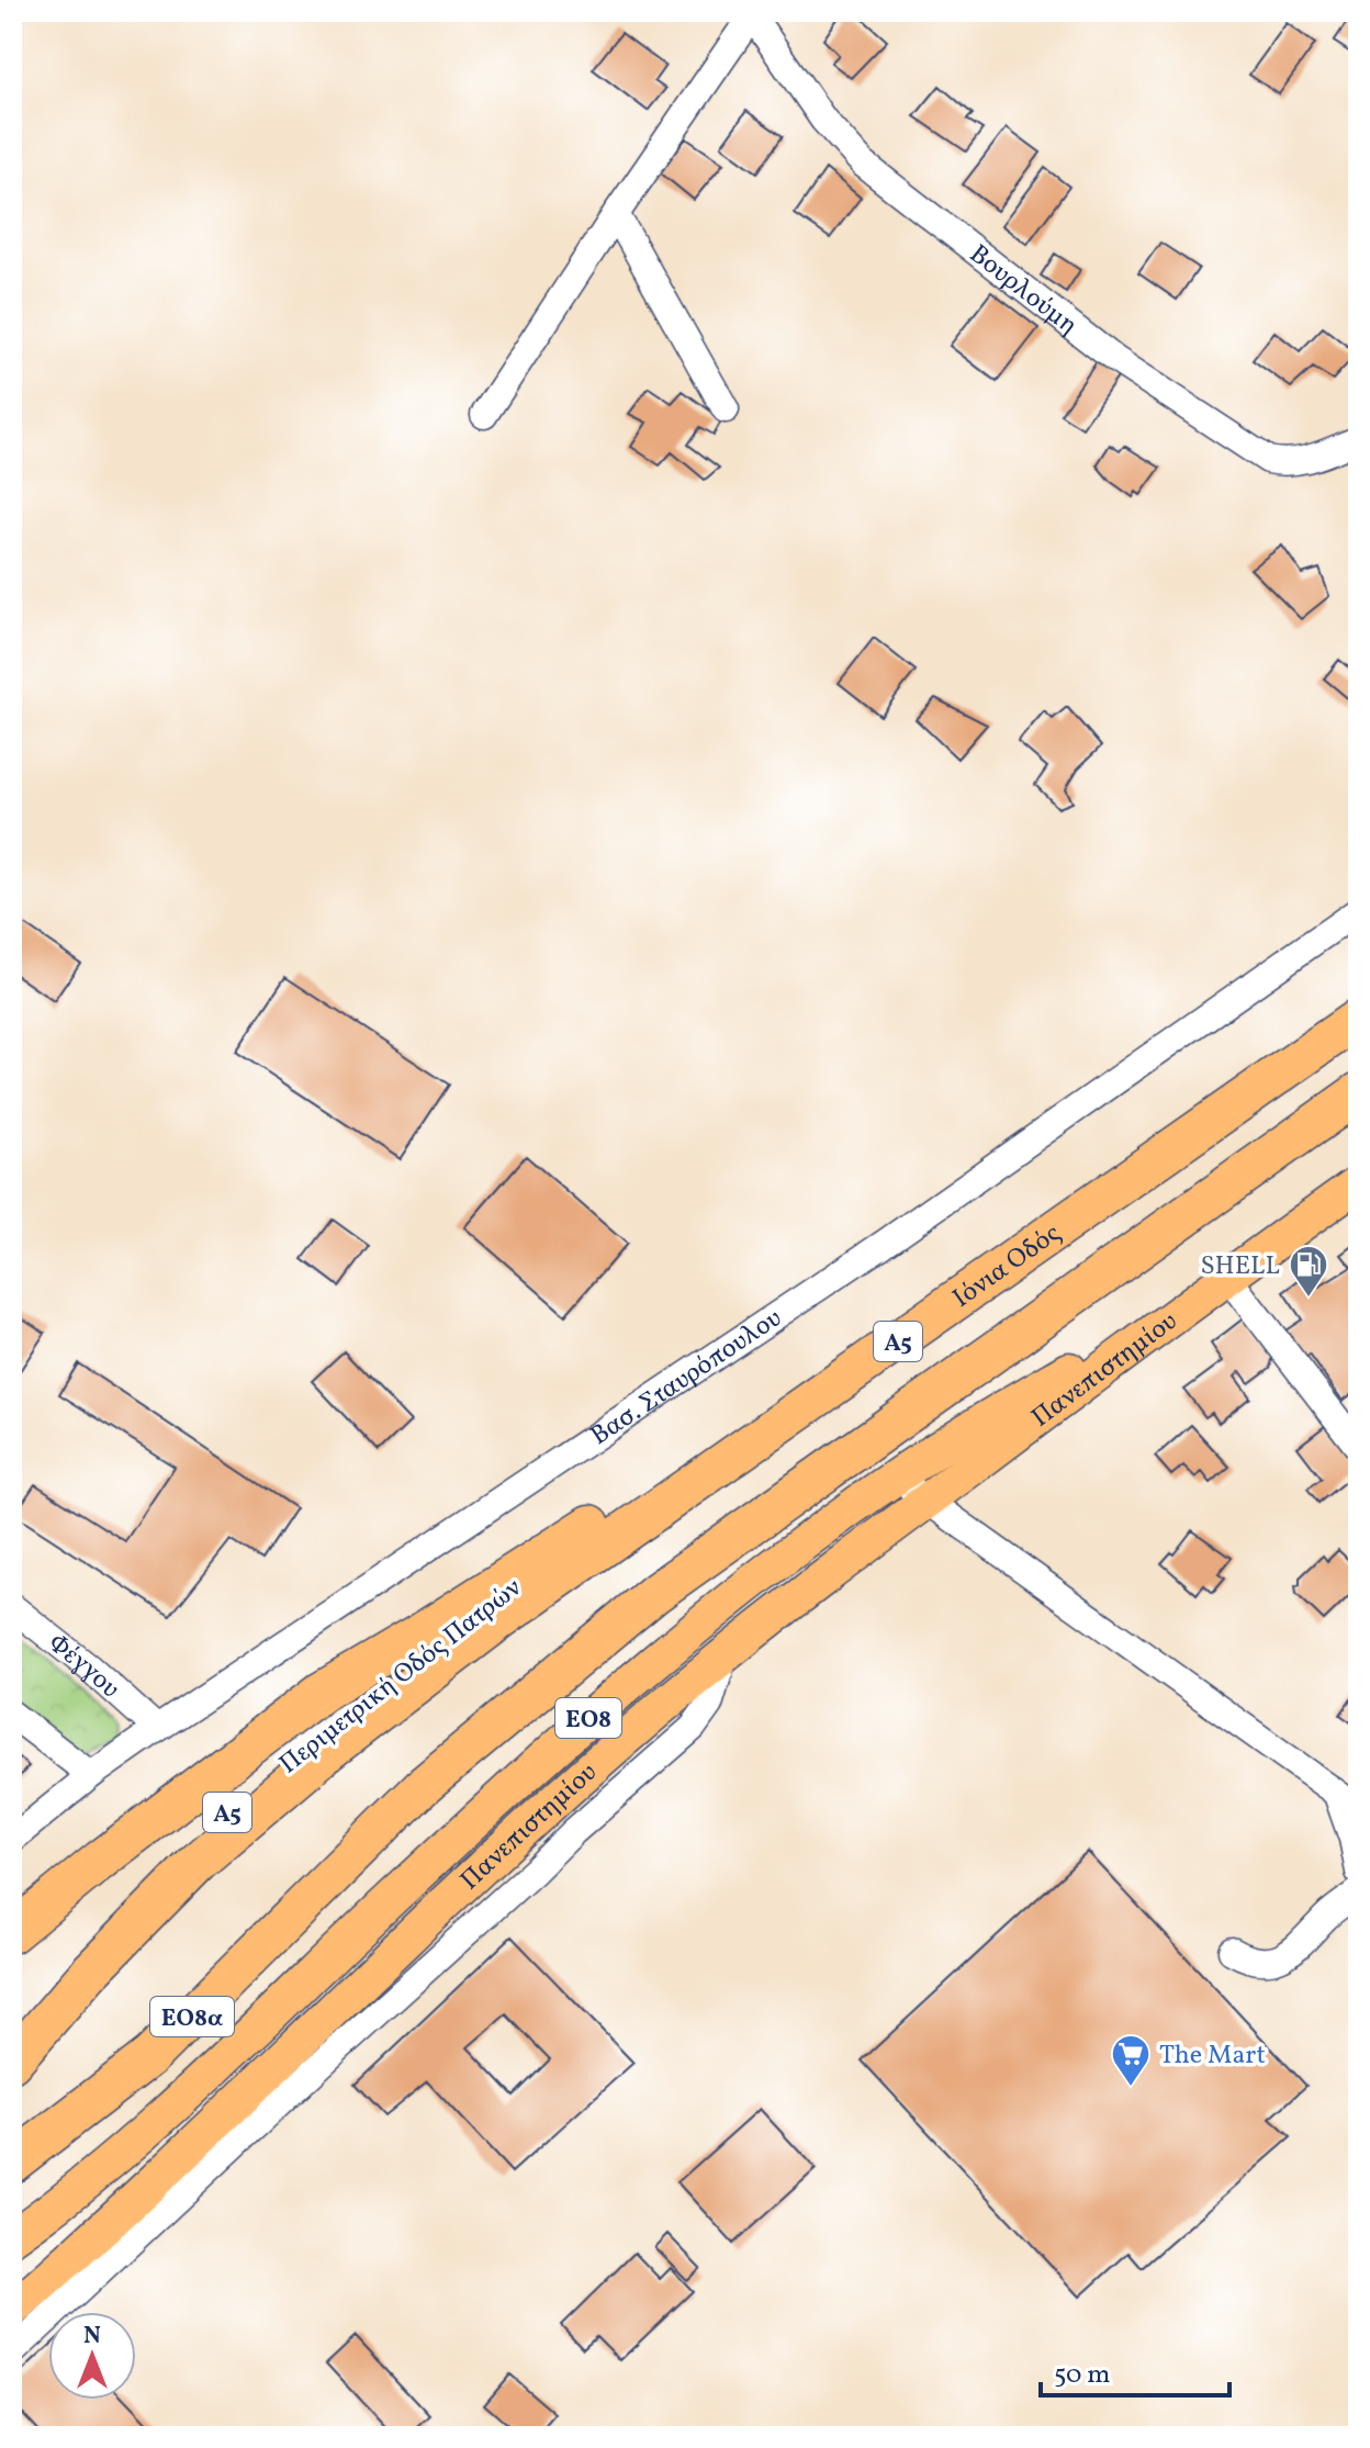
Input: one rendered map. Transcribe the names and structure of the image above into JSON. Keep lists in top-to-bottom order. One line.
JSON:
{"streets":{"highway":["Ιόνια Οδός","Α5","Περιμετρική Οδός Πατρών","ΕΟ8α"],"main road":["Πανεπιστημίου","ΕΟ8"],"street":["Βουρλούμη","Βασ. Σταυρόπουλου","Φέγγου"]},"crossings":[["Ιόνια Οδός","Περιμετρική Οδός Πατρών"],["Α5","ΕΟ8α"],["Πανεπιστημίου","ΕΟ8"],["Βασ. Σταυρόπουλου","Φέγγου"]],"places":{"fuel station":["SHELL"],"supermarket":["The Mart"]},"scale_bar":"50 m","north":"top"}
